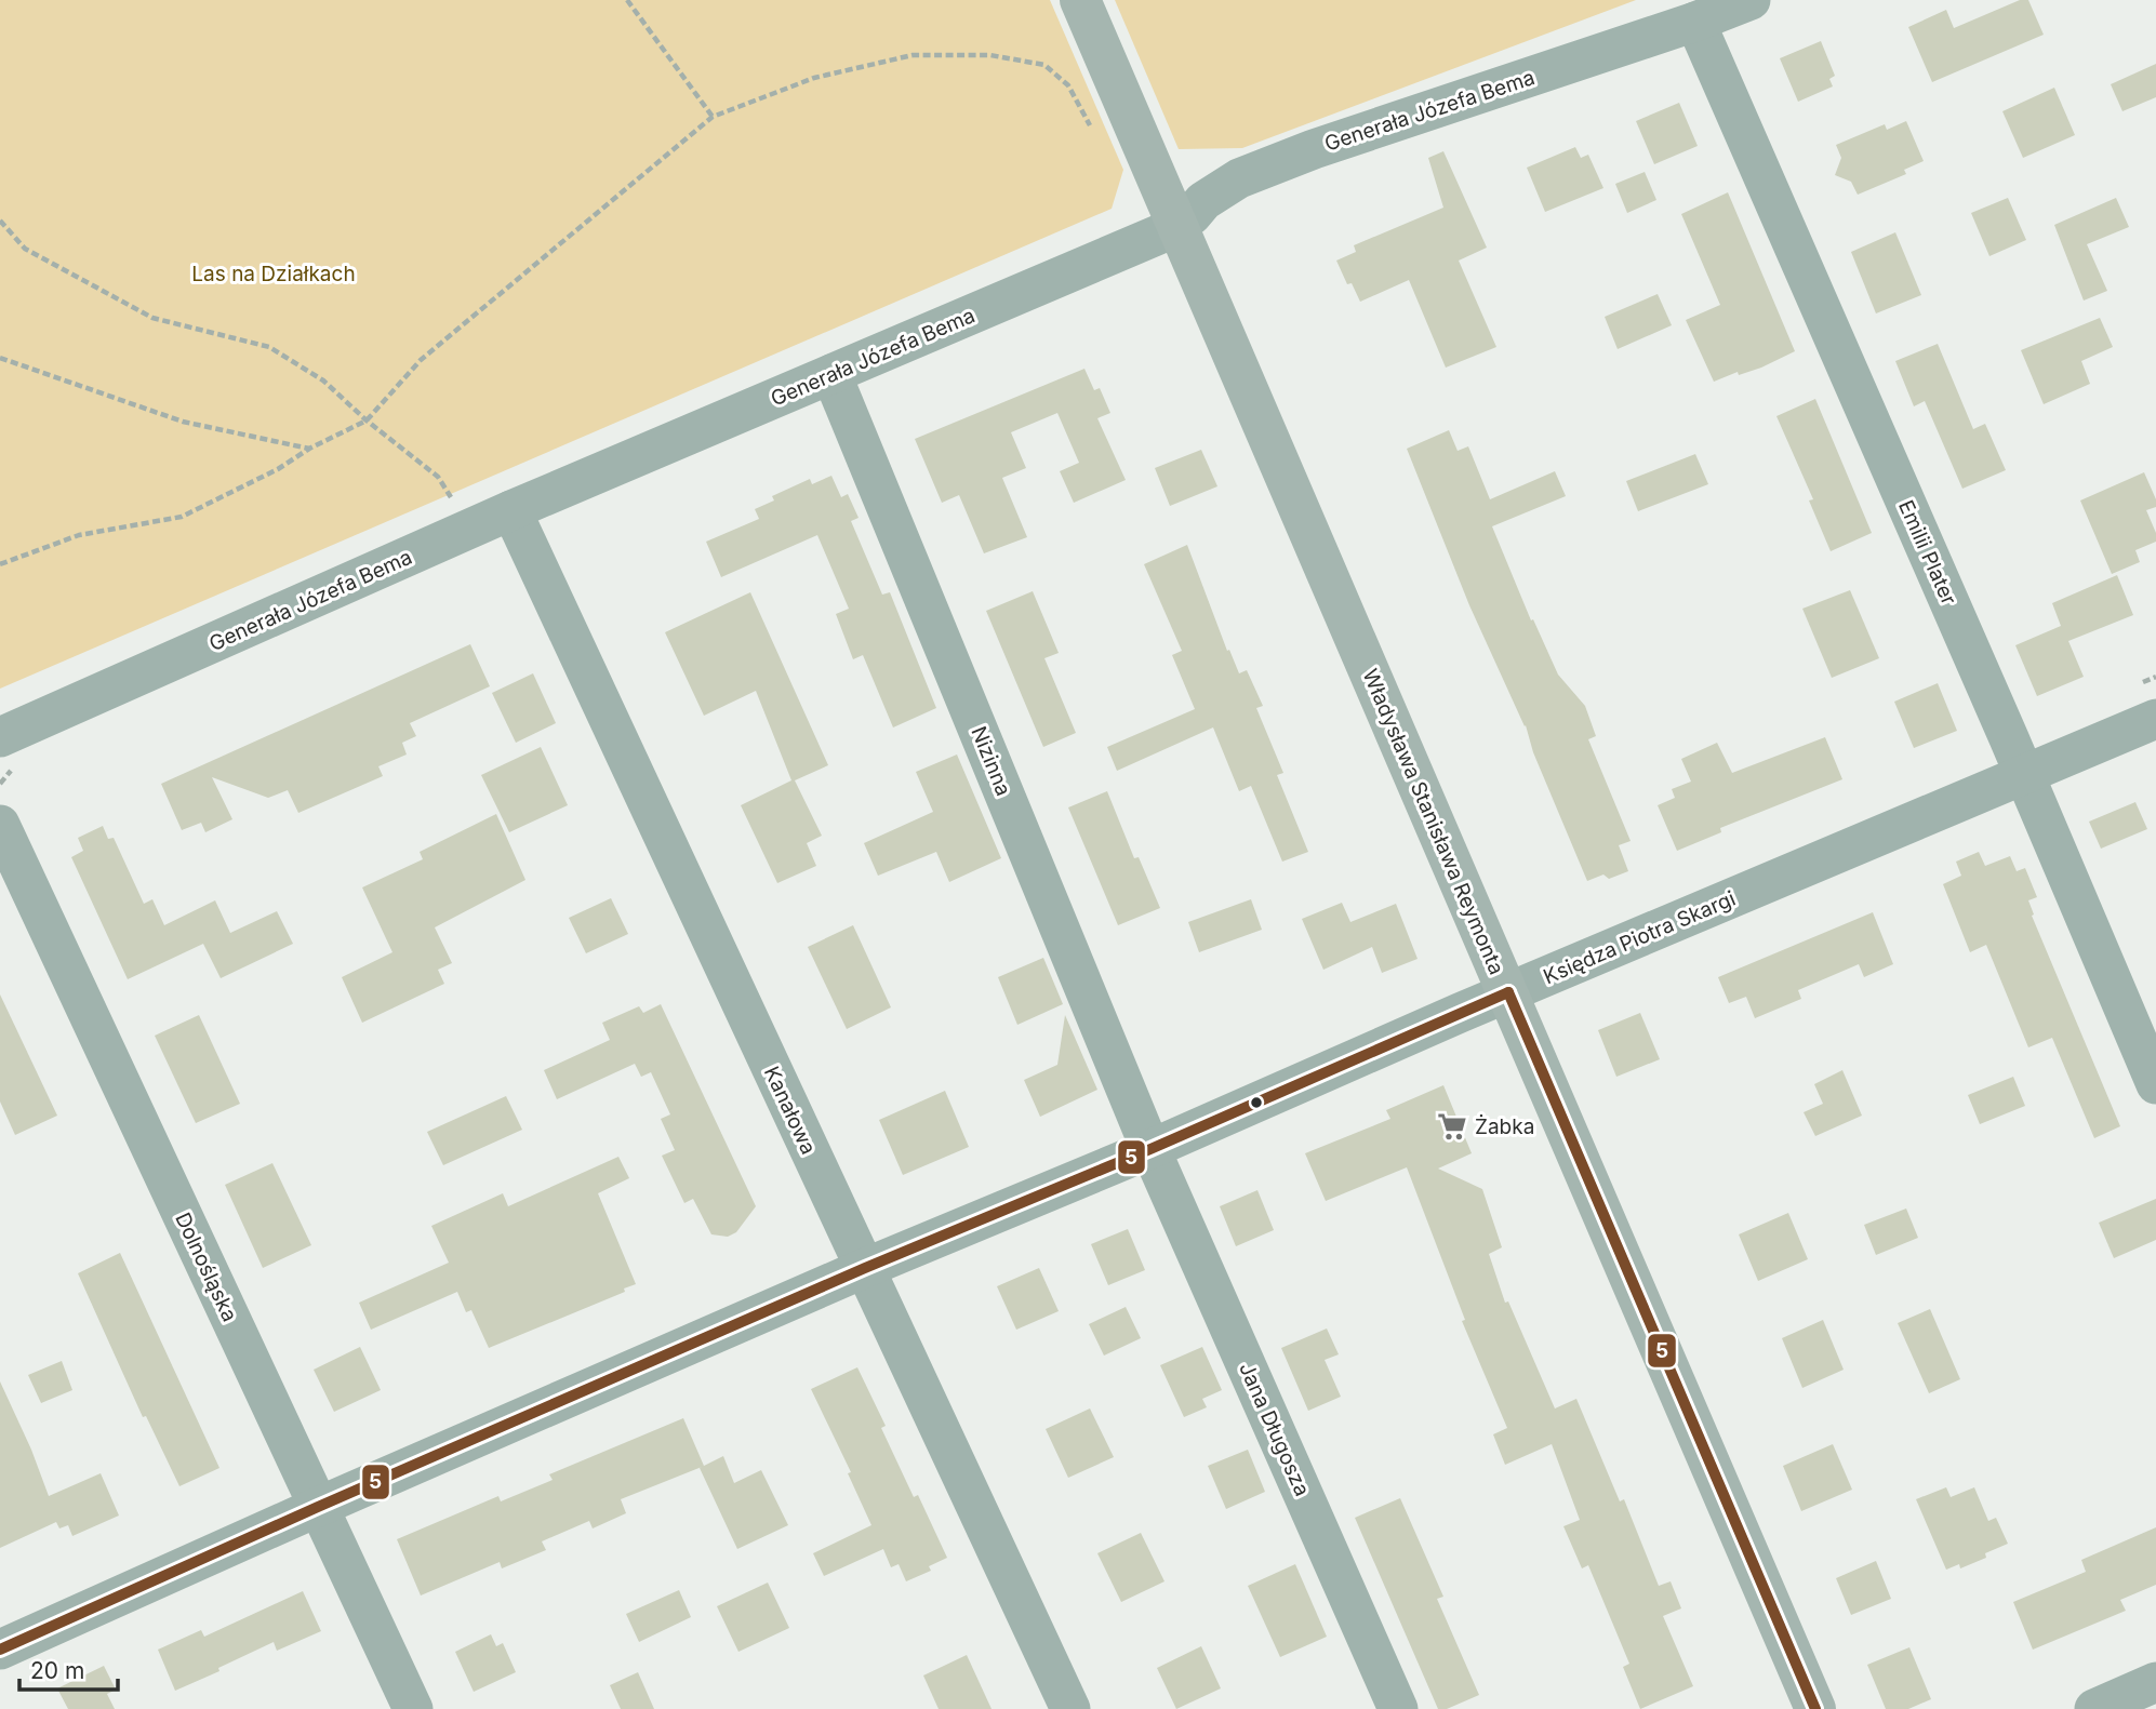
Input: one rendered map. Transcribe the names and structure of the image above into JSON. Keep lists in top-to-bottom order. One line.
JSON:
{"streets":{"main road":["Władysława Stanisława Reymonta"],"street":["Generała Józefa Bema","Emilii Plater","Nizinna","Księdza Piotra Skargi","Kanałowa","Dolnośląska","Jana Długosza"]},"crossings":[["Generała Józefa Bema","Emilii Plater"],["Generała Józefa Bema","Nizinna"],["Generała Józefa Bema","Władysława Stanisława Reymonta"],["Generała Józefa Bema","Kanałowa"],["Emilii Plater","Księdza Piotra Skargi"],["Nizinna","Księdza Piotra Skargi"],["Nizinna","Jana Długosza"],["Władysława Stanisława Reymonta","Księdza Piotra Skargi"],["Księdza Piotra Skargi","Kanałowa"],["Księdza Piotra Skargi","Dolnośląska"],["Księdza Piotra Skargi","Jana Długosza"]],"parks":["Las na Działkach"],"places":{"supermarket":["Żabka"]},"lines":["transit line 5"],"scale_bar":"20 m"}
